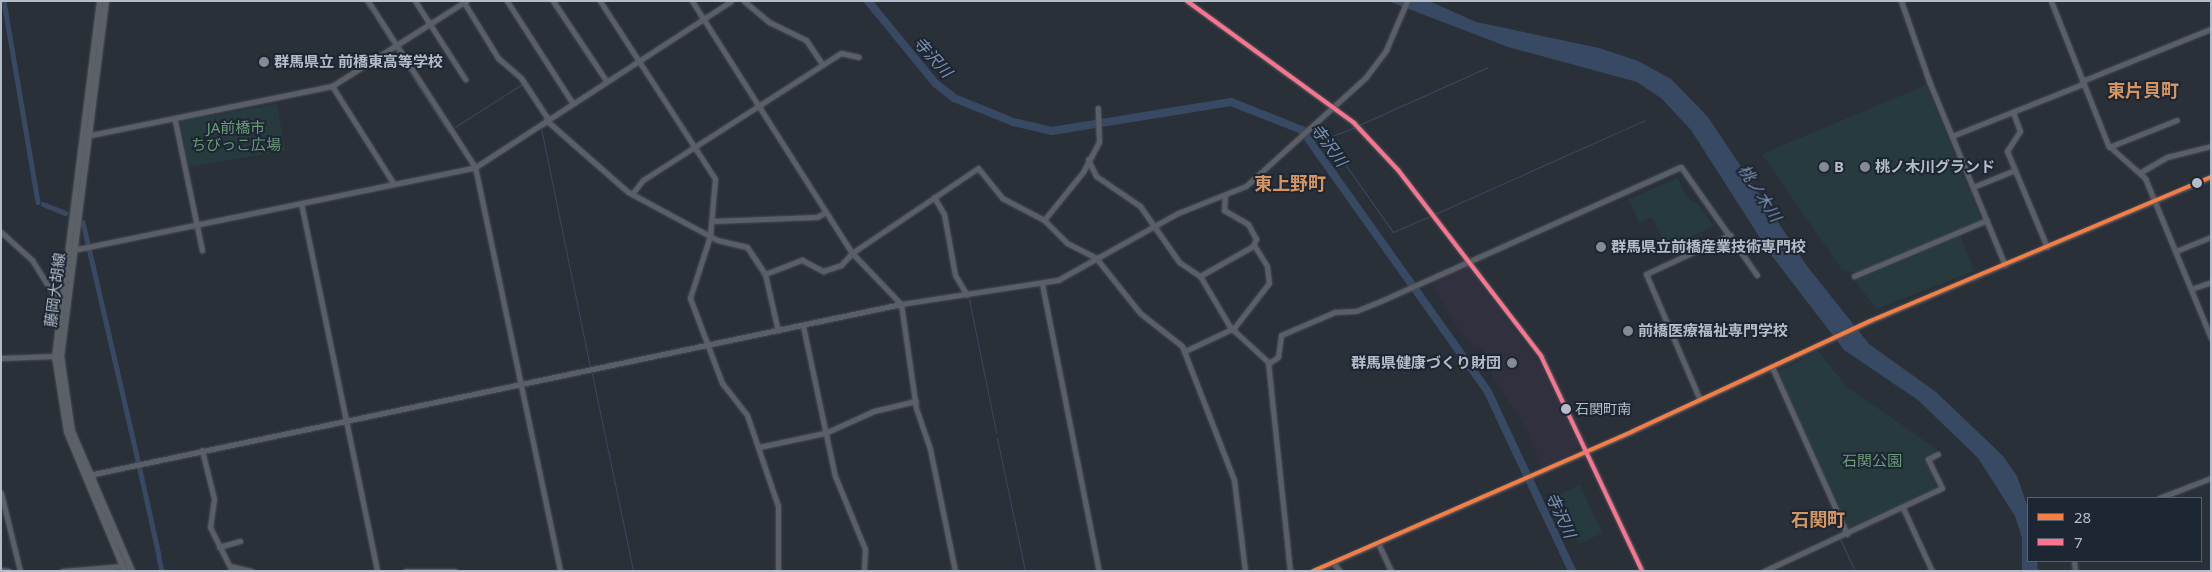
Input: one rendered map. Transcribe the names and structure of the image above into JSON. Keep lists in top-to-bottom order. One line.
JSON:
{"streets":{"main road":["藤岡大胡線"]},"districts":["東片貝町","東上野町","石関町"],"water":["寺沢川","桃ノ木川"],"parks":["JA前橋市 ちびっこ広場","石関公園"],"places":["群馬県立 前橋東高等学校","B","桃ノ木川グランド","群馬県立前橋産業技術専門校","前橋医療福祉専門学校","群馬県健康づくり財団","石関町南"],"lines":["transit line 7","transit line 28"],"legend":["28","7"]}
